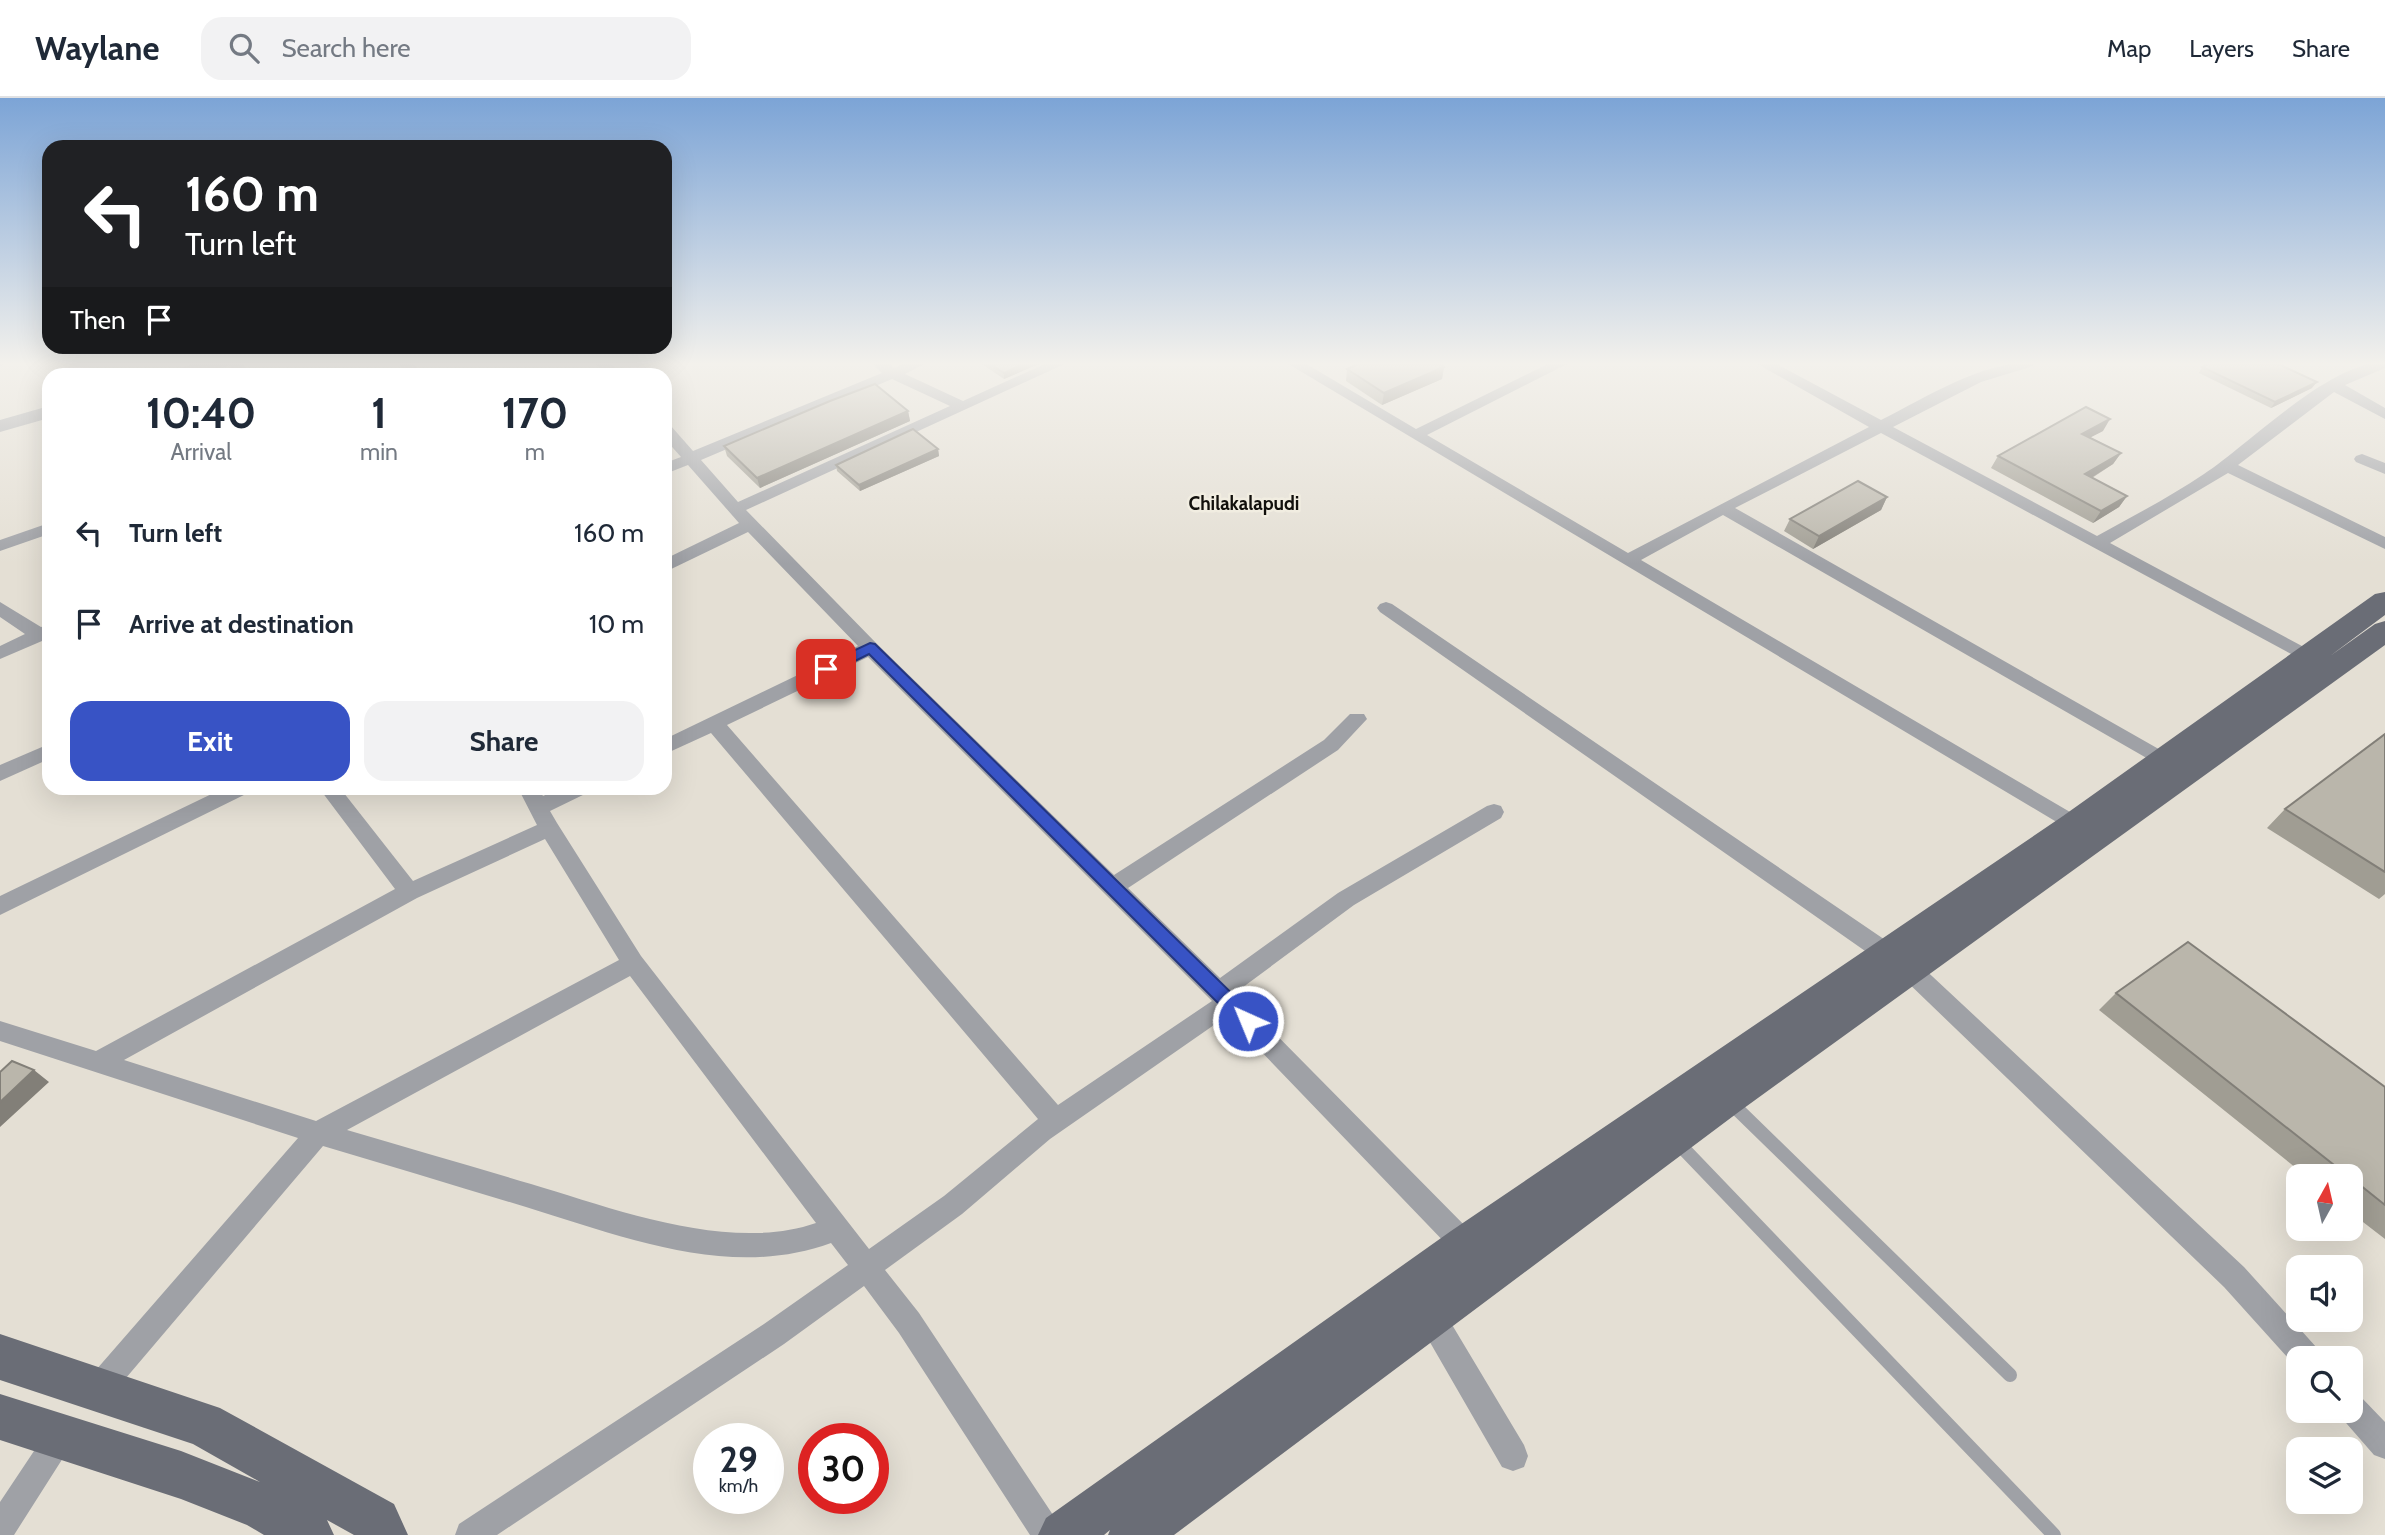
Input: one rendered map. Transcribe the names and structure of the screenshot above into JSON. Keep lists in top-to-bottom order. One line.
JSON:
{"districts":["Chilakalapudi"],"north":"top","page":{"header":"Waylane","search":"Search here","nav":["Map","Layers","Share"],"turn":["160 m","Turn left"],"then":"Then","eta":["10:40","Arrival","1","min","170","m"],"list":[{"name":"Turn left","value":"160 m"},{"name":"Arrive at destination","value":"10 m"}],"buttons":["Exit","Share"],"speed":"29 km/h","limit":"30"}}
